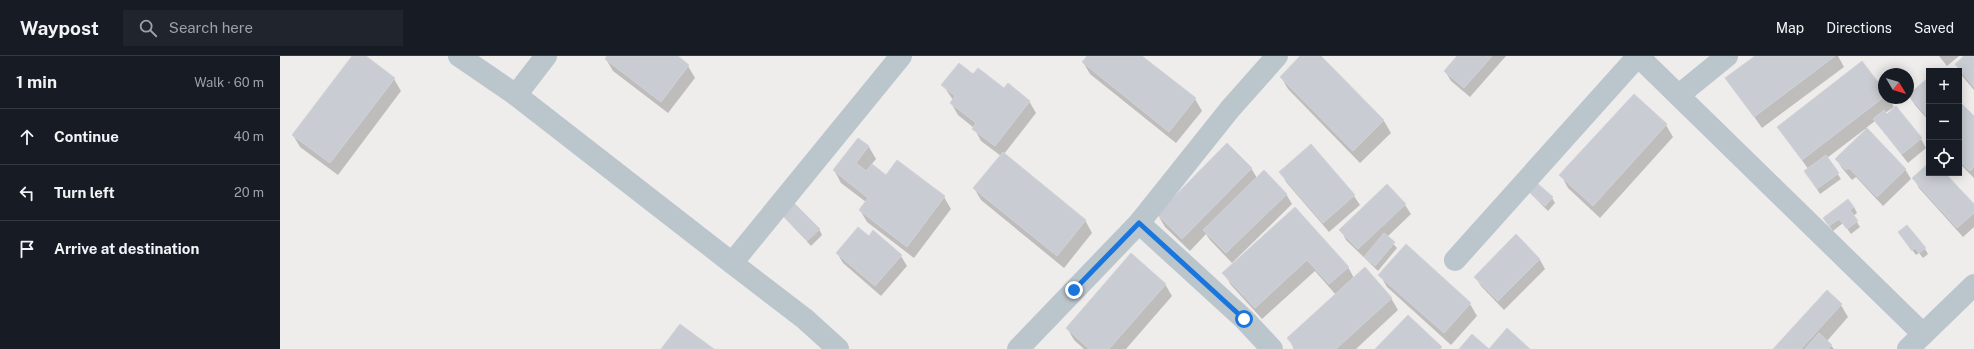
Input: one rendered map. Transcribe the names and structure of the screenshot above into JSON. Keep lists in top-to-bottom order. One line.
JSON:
{"north":"bottom right","page":{"header":"Waypost","search":"Search here","nav":["Map","Directions","Saved"],"heading":["1 min","Walk · 60 m"],"map_buttons":["+","−"],"list":[["Continue","40 m"],["Turn left","20 m"],"Arrive at destination"]}}
